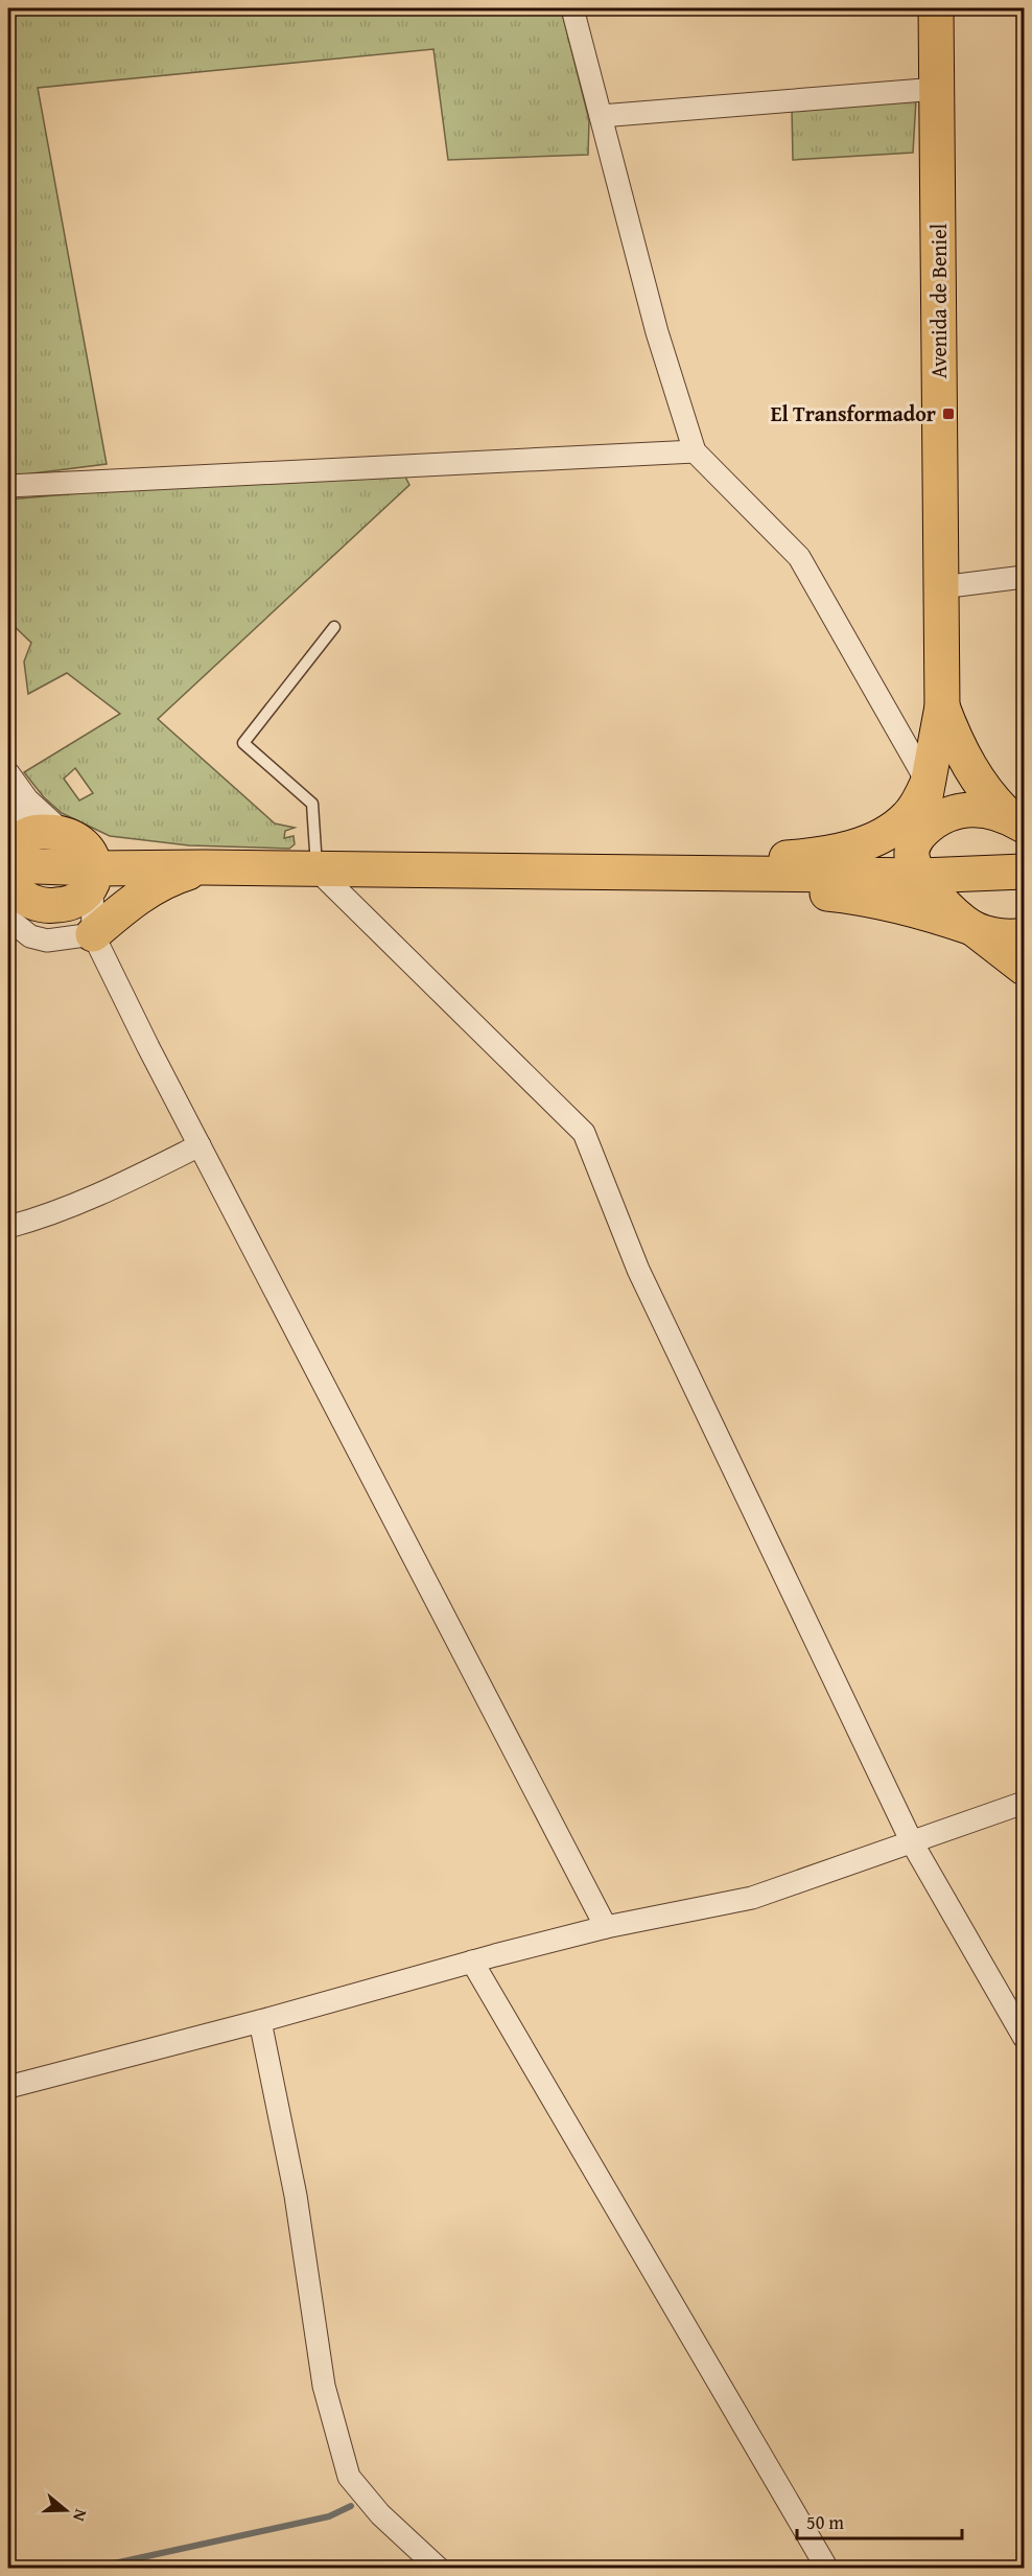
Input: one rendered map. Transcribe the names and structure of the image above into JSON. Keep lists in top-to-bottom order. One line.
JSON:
{"streets":{"main road":["Avenida de Beniel"]},"places":{"transit":["El Transformador"]},"scale_bar":"50 m","north":"right"}
